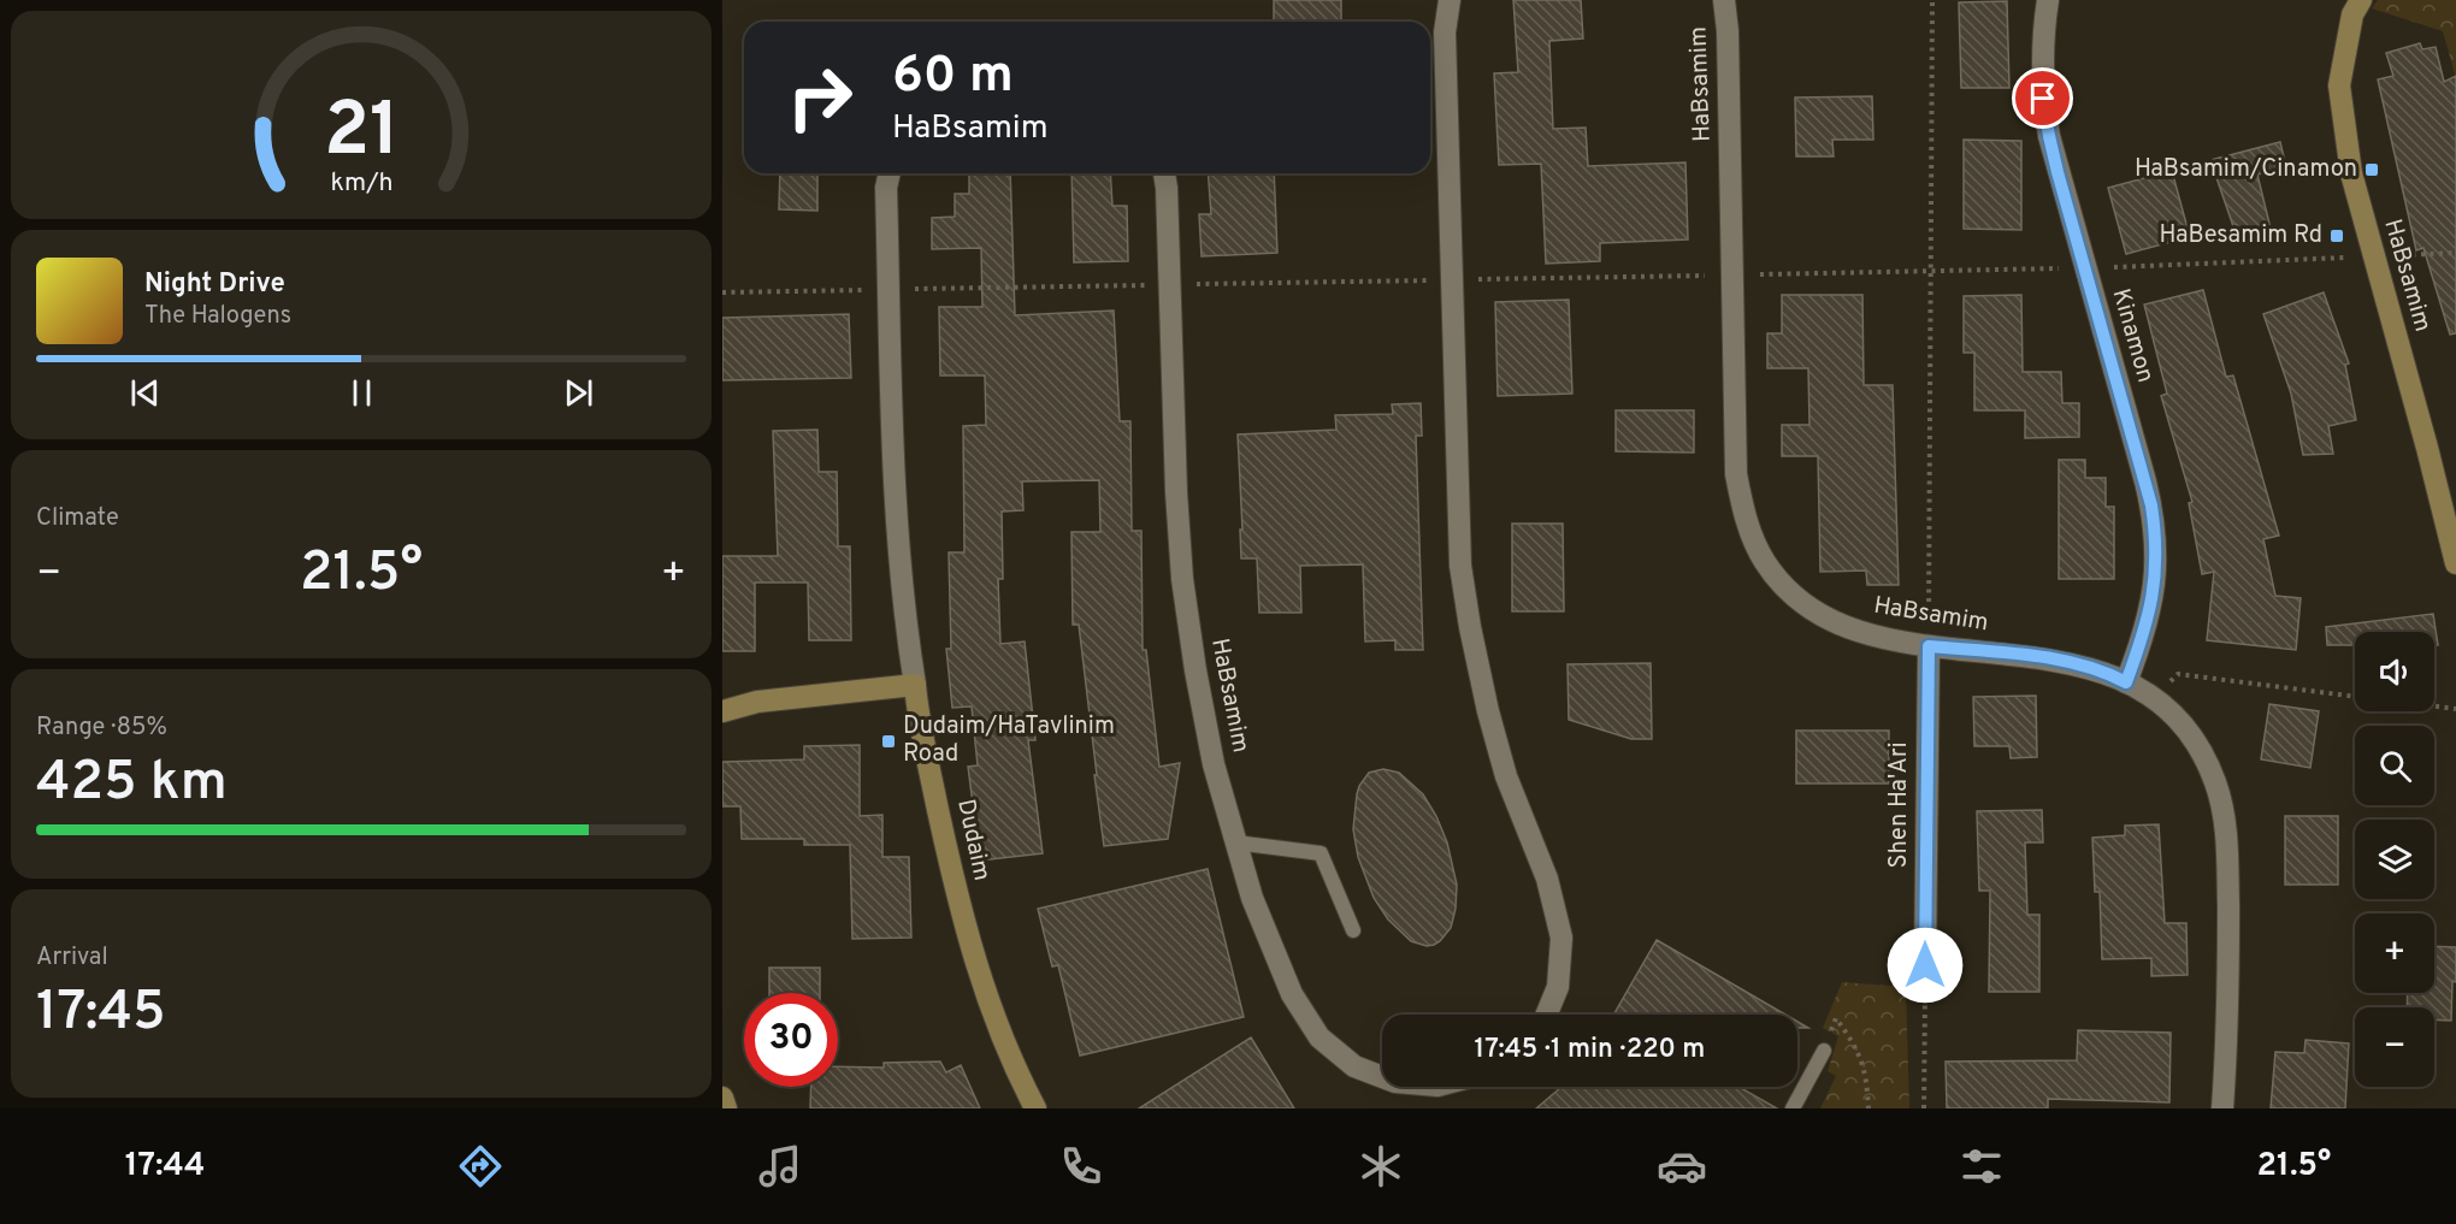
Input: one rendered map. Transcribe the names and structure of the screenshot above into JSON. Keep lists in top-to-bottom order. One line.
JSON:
{"streets":{"street":["HaBsamim","Kinamon","Shen Ha'Ari","Dudaim"]},"crossings":[["HaBsamim","Kinamon"],["HaBsamim","Shen Ha'Ari"]],"places":{"transit":["HaBsamim/Cinamon","HaBesamim Rd","Dudaim/HaTavlinim Road"]},"page":{"turn":["60 m","HaBsamim"],"song":["Night Drive","The Halogens"],"tile":["Climate",["Range · 85%","425 km"],["Arrival","17:45"]],"heat":["−","21.5°","+"],"map_buttons":["+","−"],"limit":"30","trip":"17:45 · 1 min · 220 m","tabs":["17:44","21.5°"],"gauge":["21","km/h"]}}
